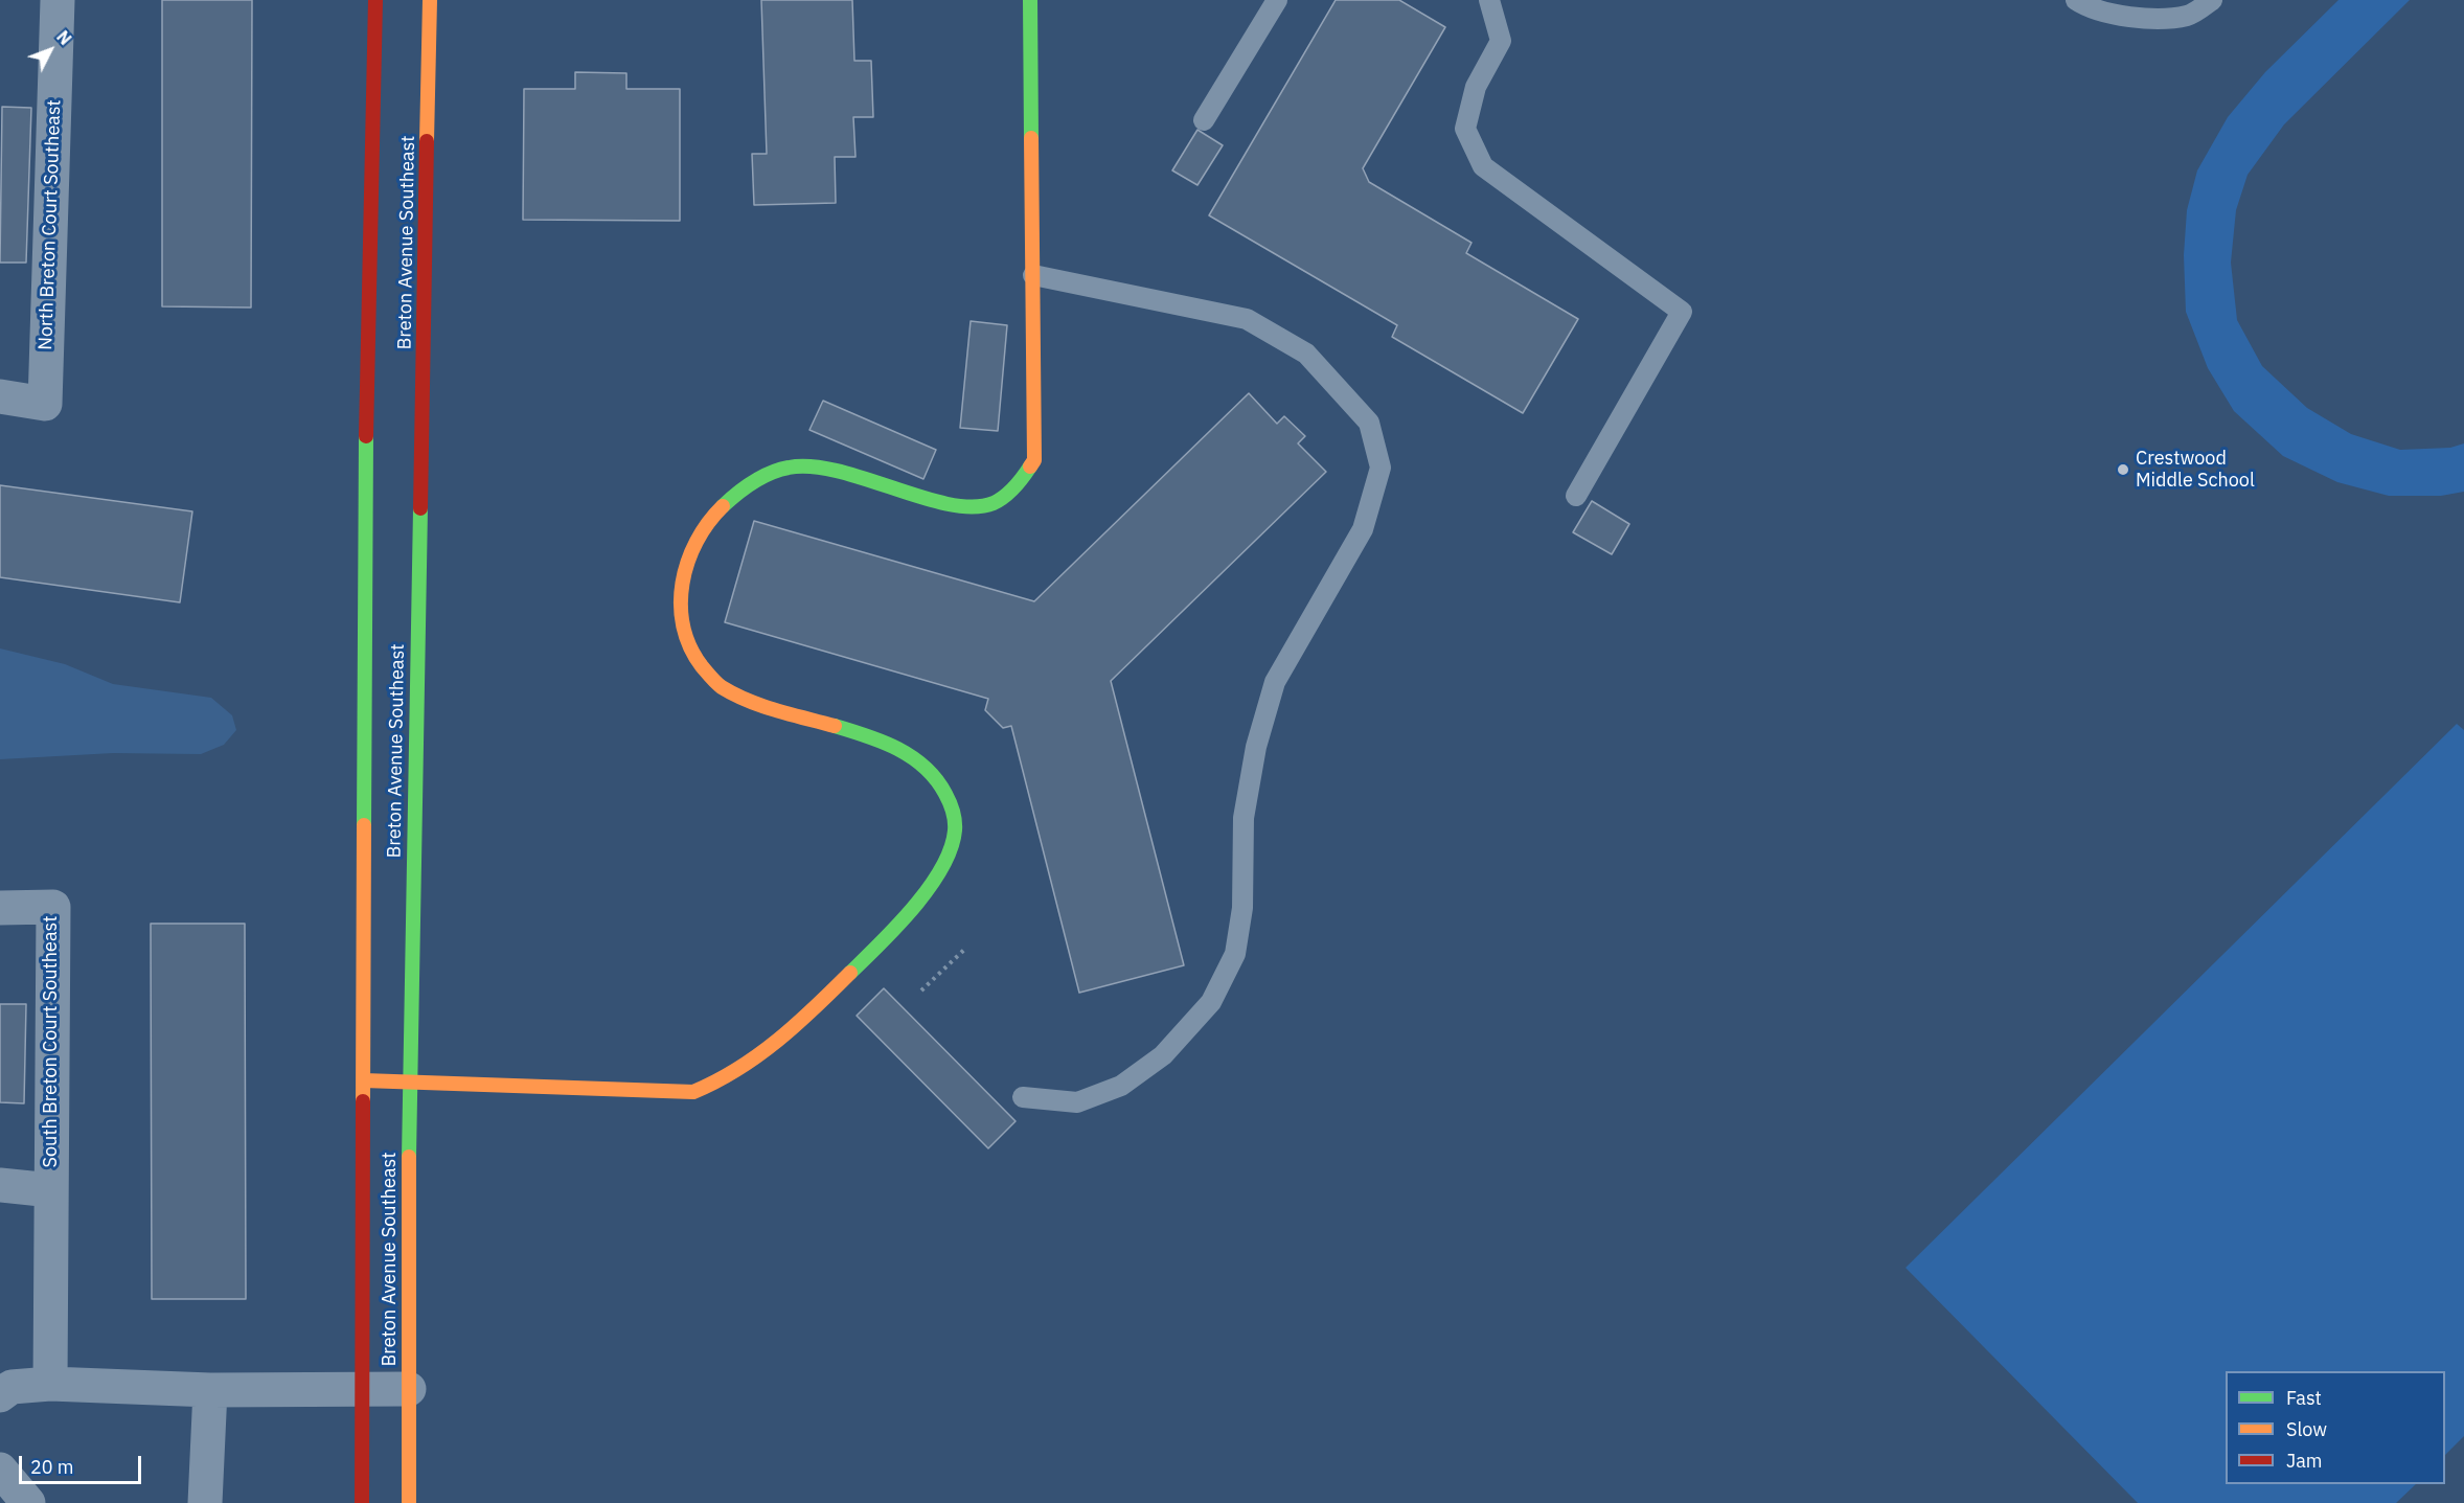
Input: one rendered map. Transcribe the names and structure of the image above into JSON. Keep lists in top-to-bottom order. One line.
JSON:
{"streets":{"main road":["Breton Avenue Southeast"],"street":["North Breton Court Southeast","South Breton Court Southeast"]},"places":["Crestwood Middle School"],"legend":["Fast","Slow","Jam"],"scale_bar":"20 m","north":"top right"}
